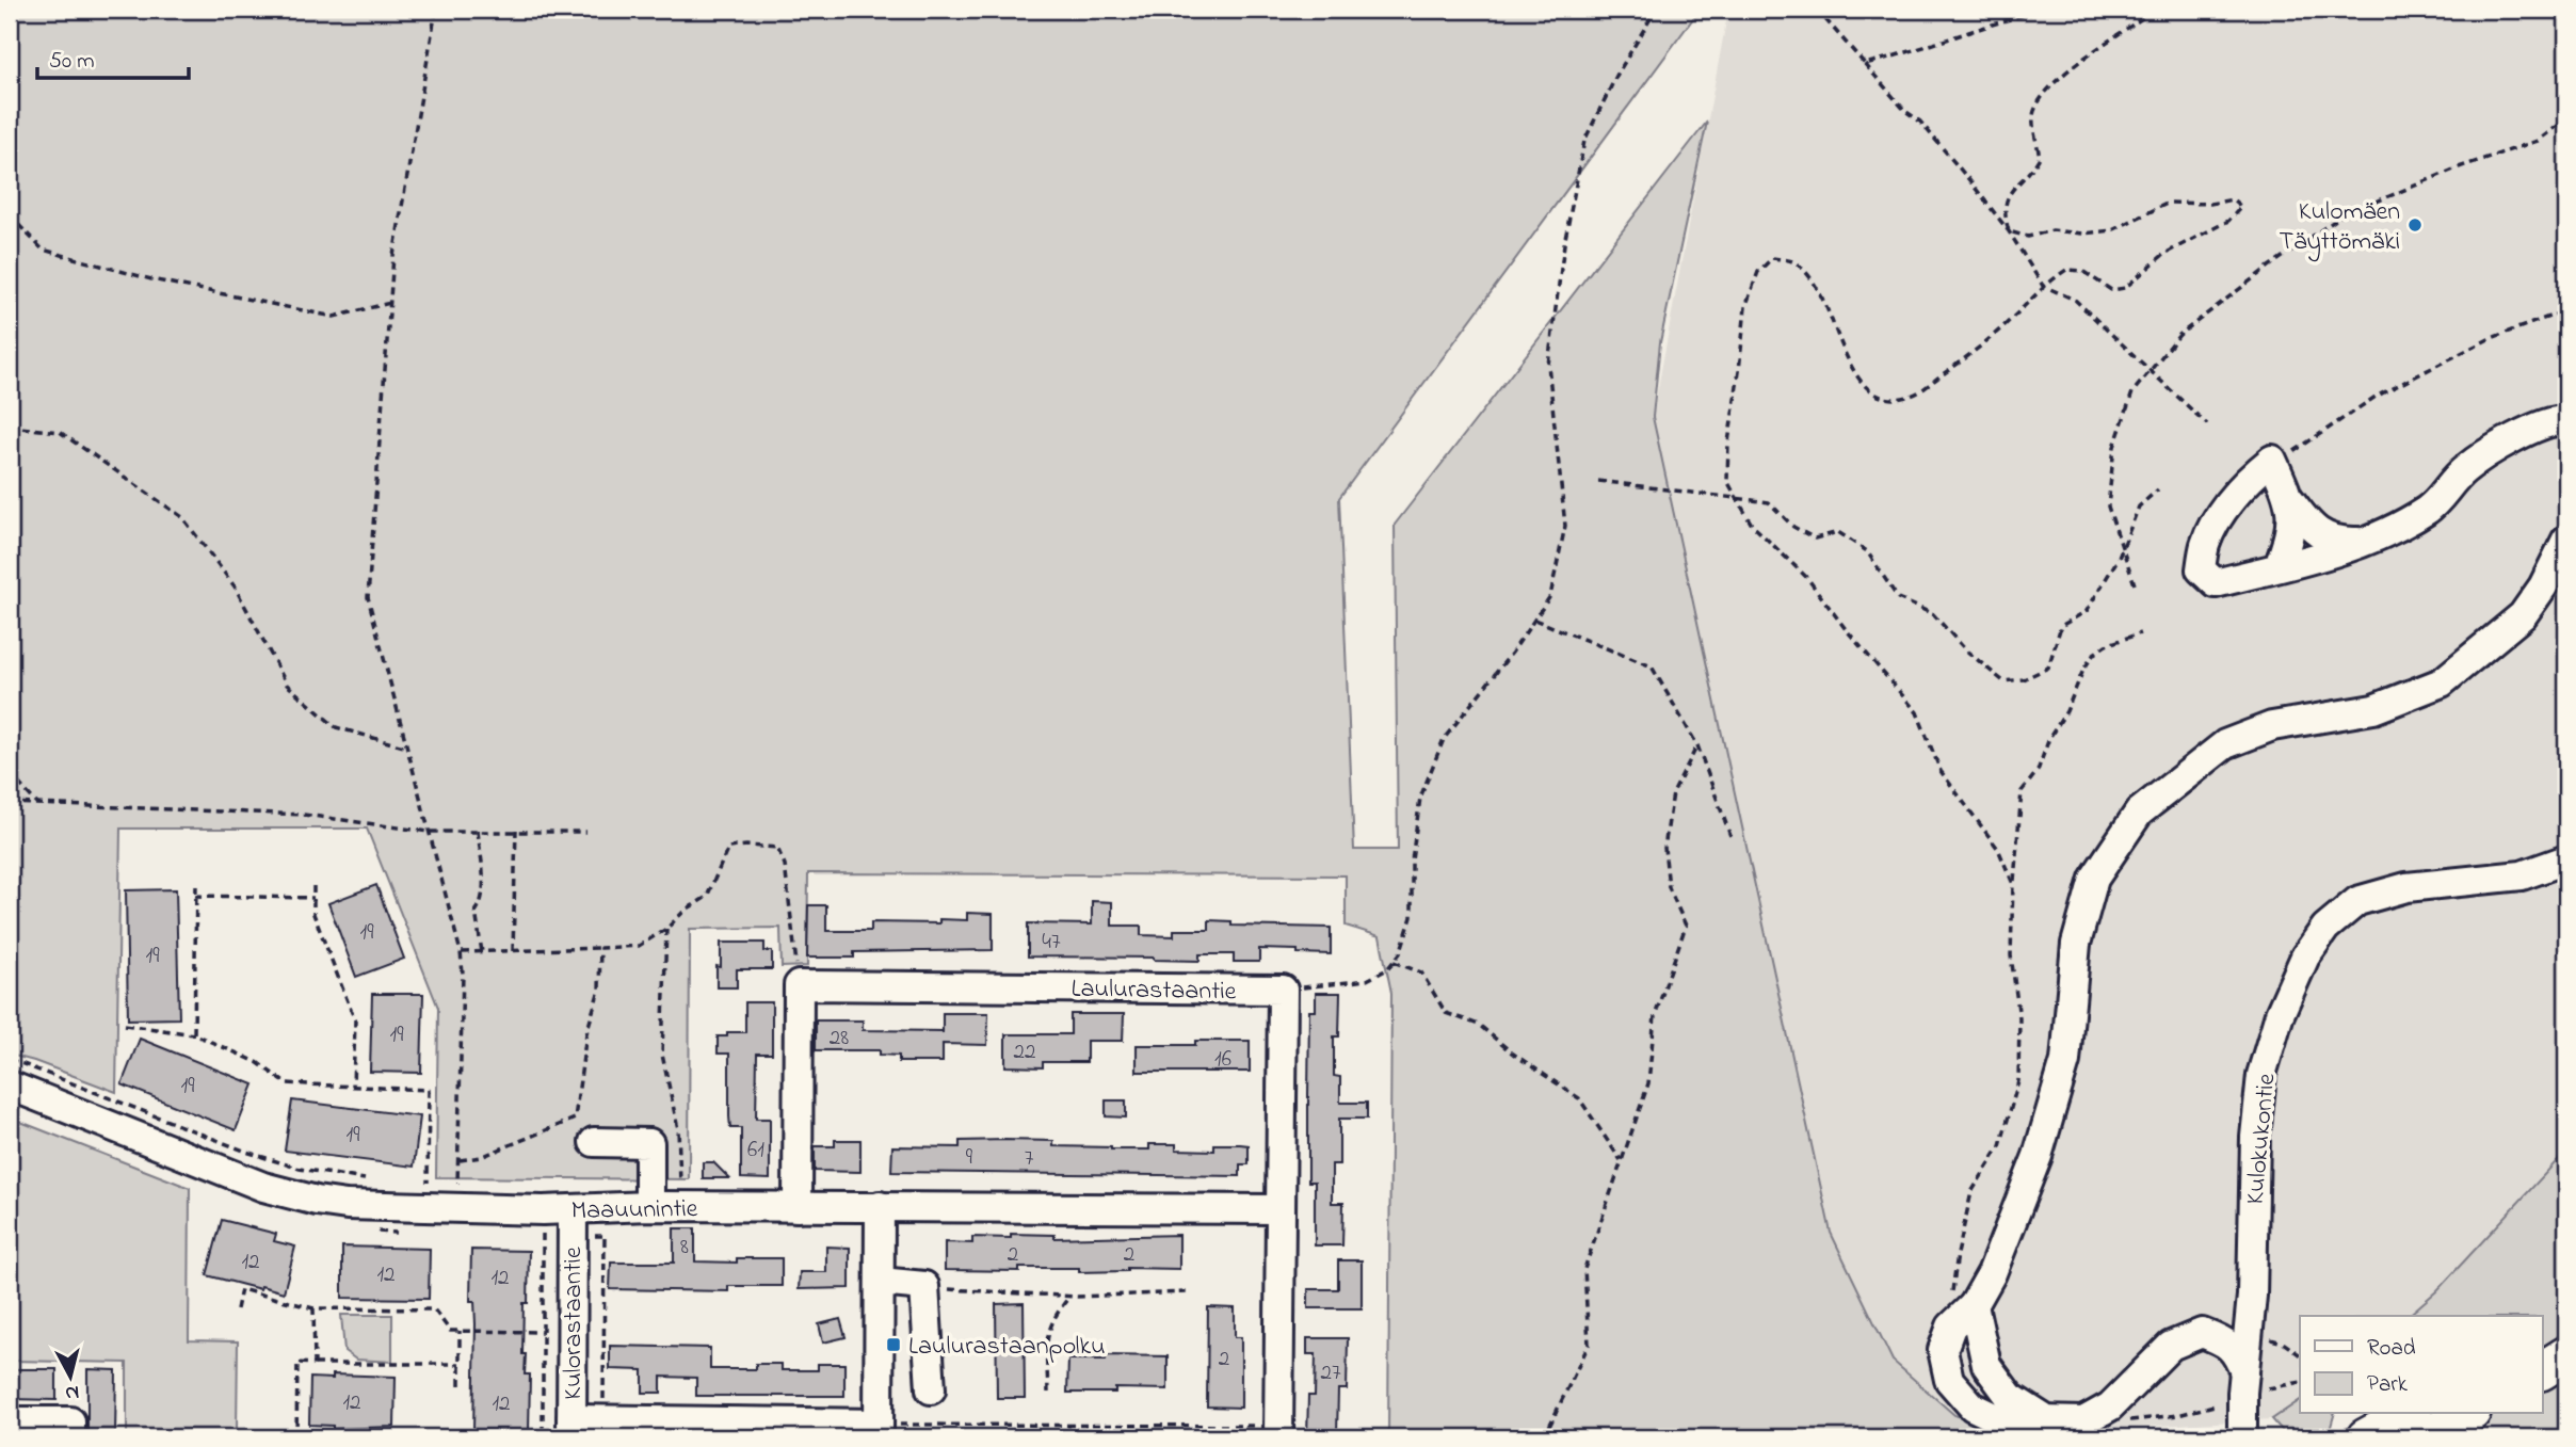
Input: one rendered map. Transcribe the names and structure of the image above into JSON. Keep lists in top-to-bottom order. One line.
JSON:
{"streets":{"street":["Laulurastaantie","Kulokukontie","Maauunintie","Kulorastaantie"]},"crossings":[["Maauunintie","Kulorastaantie"]],"places":{"other":["Kulomäen Täyttömäki"],"transit":["Laulurastaanpolku"]},"house_numbers":["19","47","19","19","28","22","16","19","19","61","9","7","8","2","2","12","12","12","2","27","12","12"],"legend":["Road","Park"],"scale_bar":"50 m","north":"bottom"}
